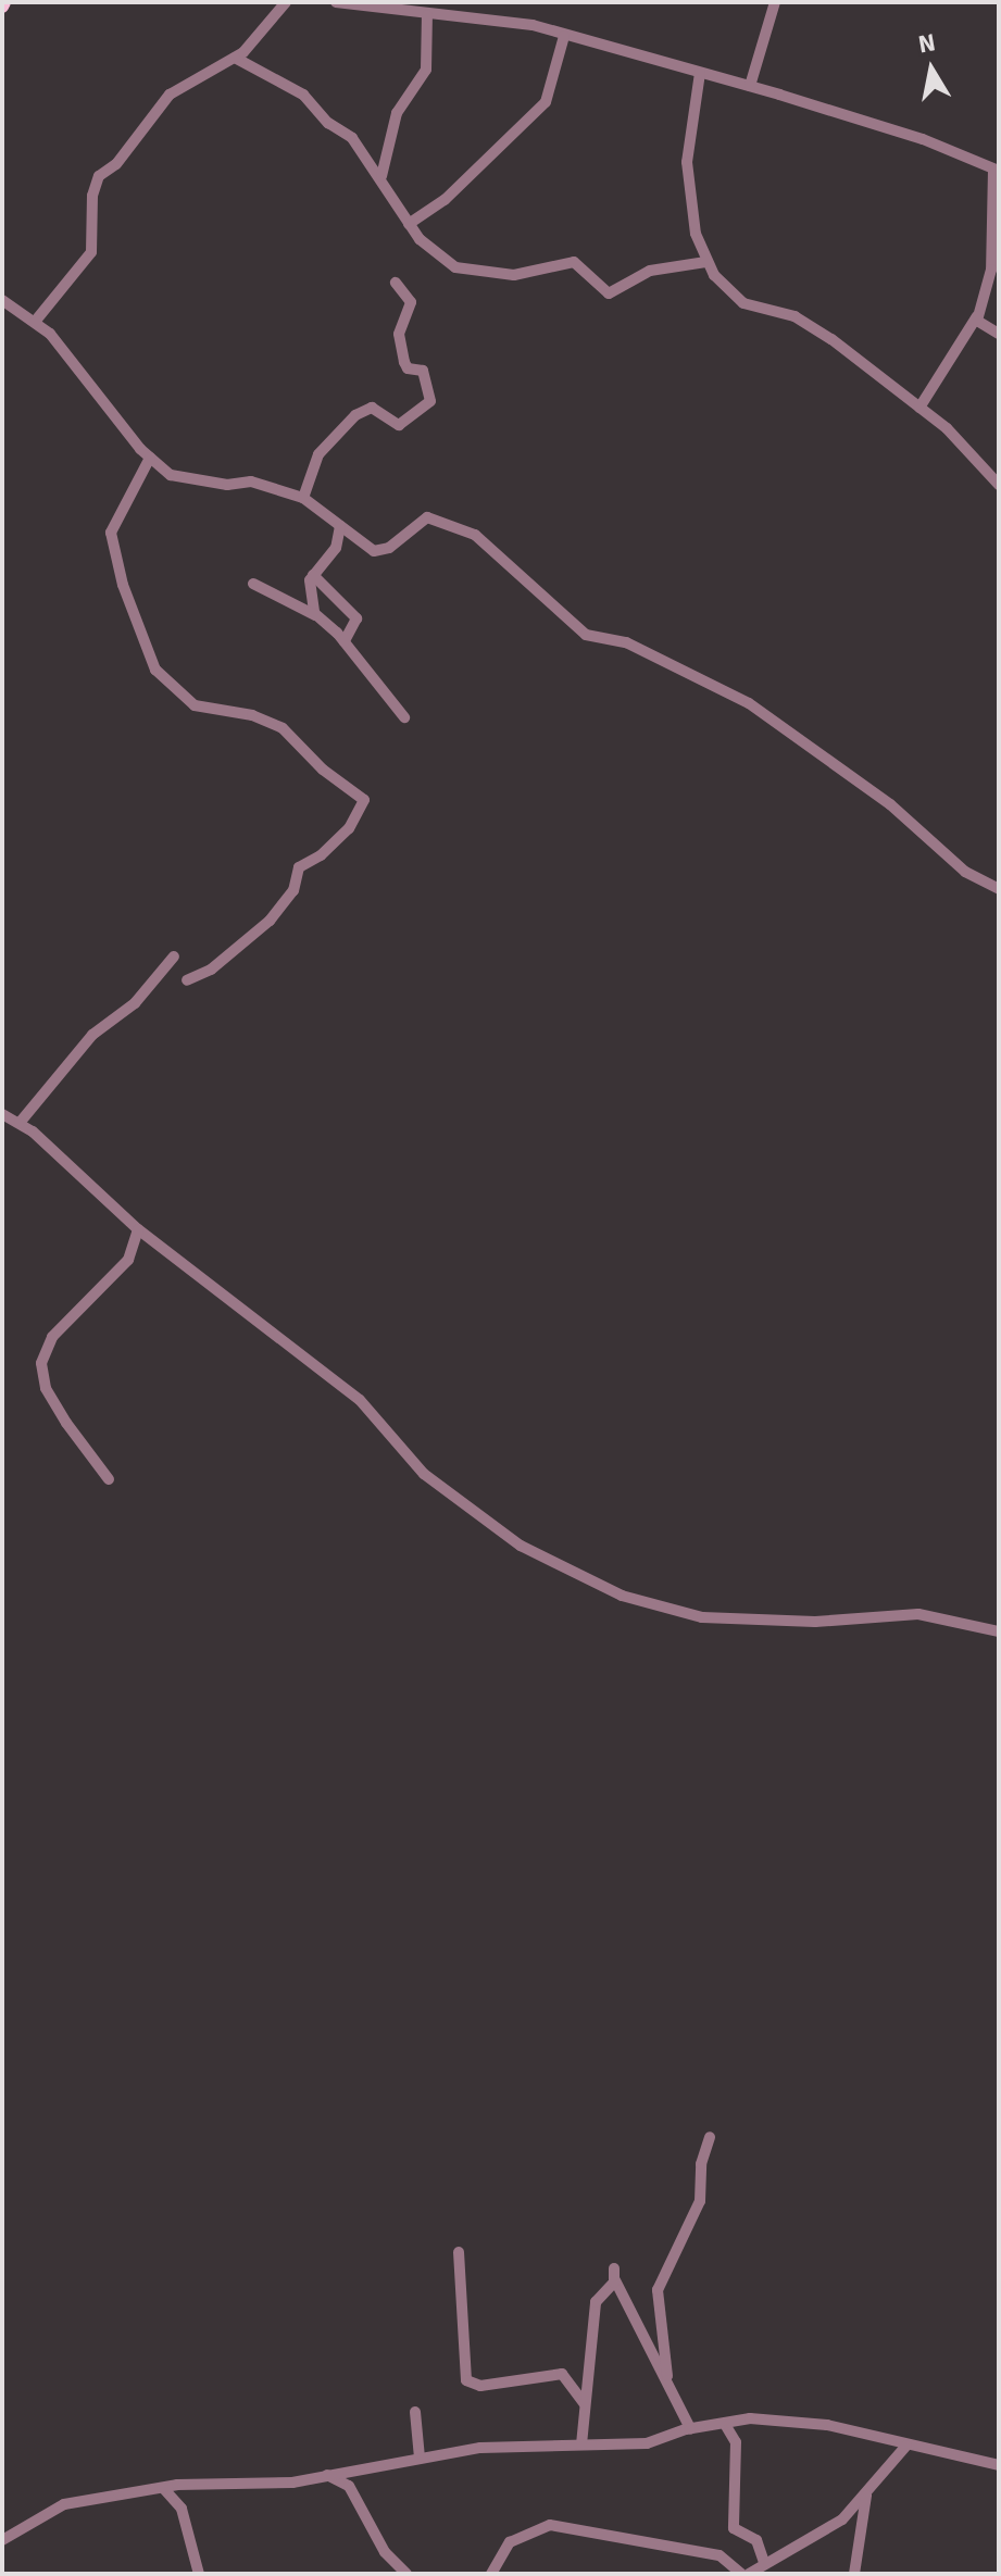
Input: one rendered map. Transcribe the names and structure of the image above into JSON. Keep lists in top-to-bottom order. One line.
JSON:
{"north":"top"}
